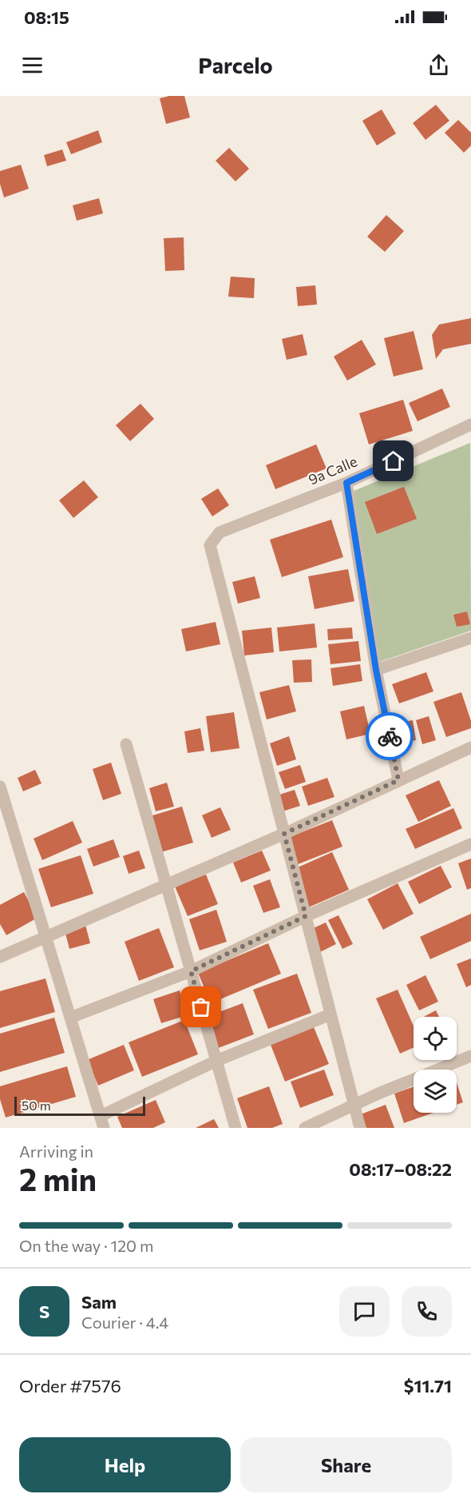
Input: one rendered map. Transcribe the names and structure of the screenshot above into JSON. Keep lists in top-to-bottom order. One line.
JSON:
{"streets":{"street":["9a Calle"]},"scale_bar":"50 m","page":{"status":"08:15","header":"Parcelo","scale":"50 m","heading":["2 min","Arriving in","08:17–08:22"],"panel":["Sam","Courier · 4.4","Order #7576","$11.71"],"bar":"On the way · 120 m","round":"S","buttons":["Help","Share"]}}
